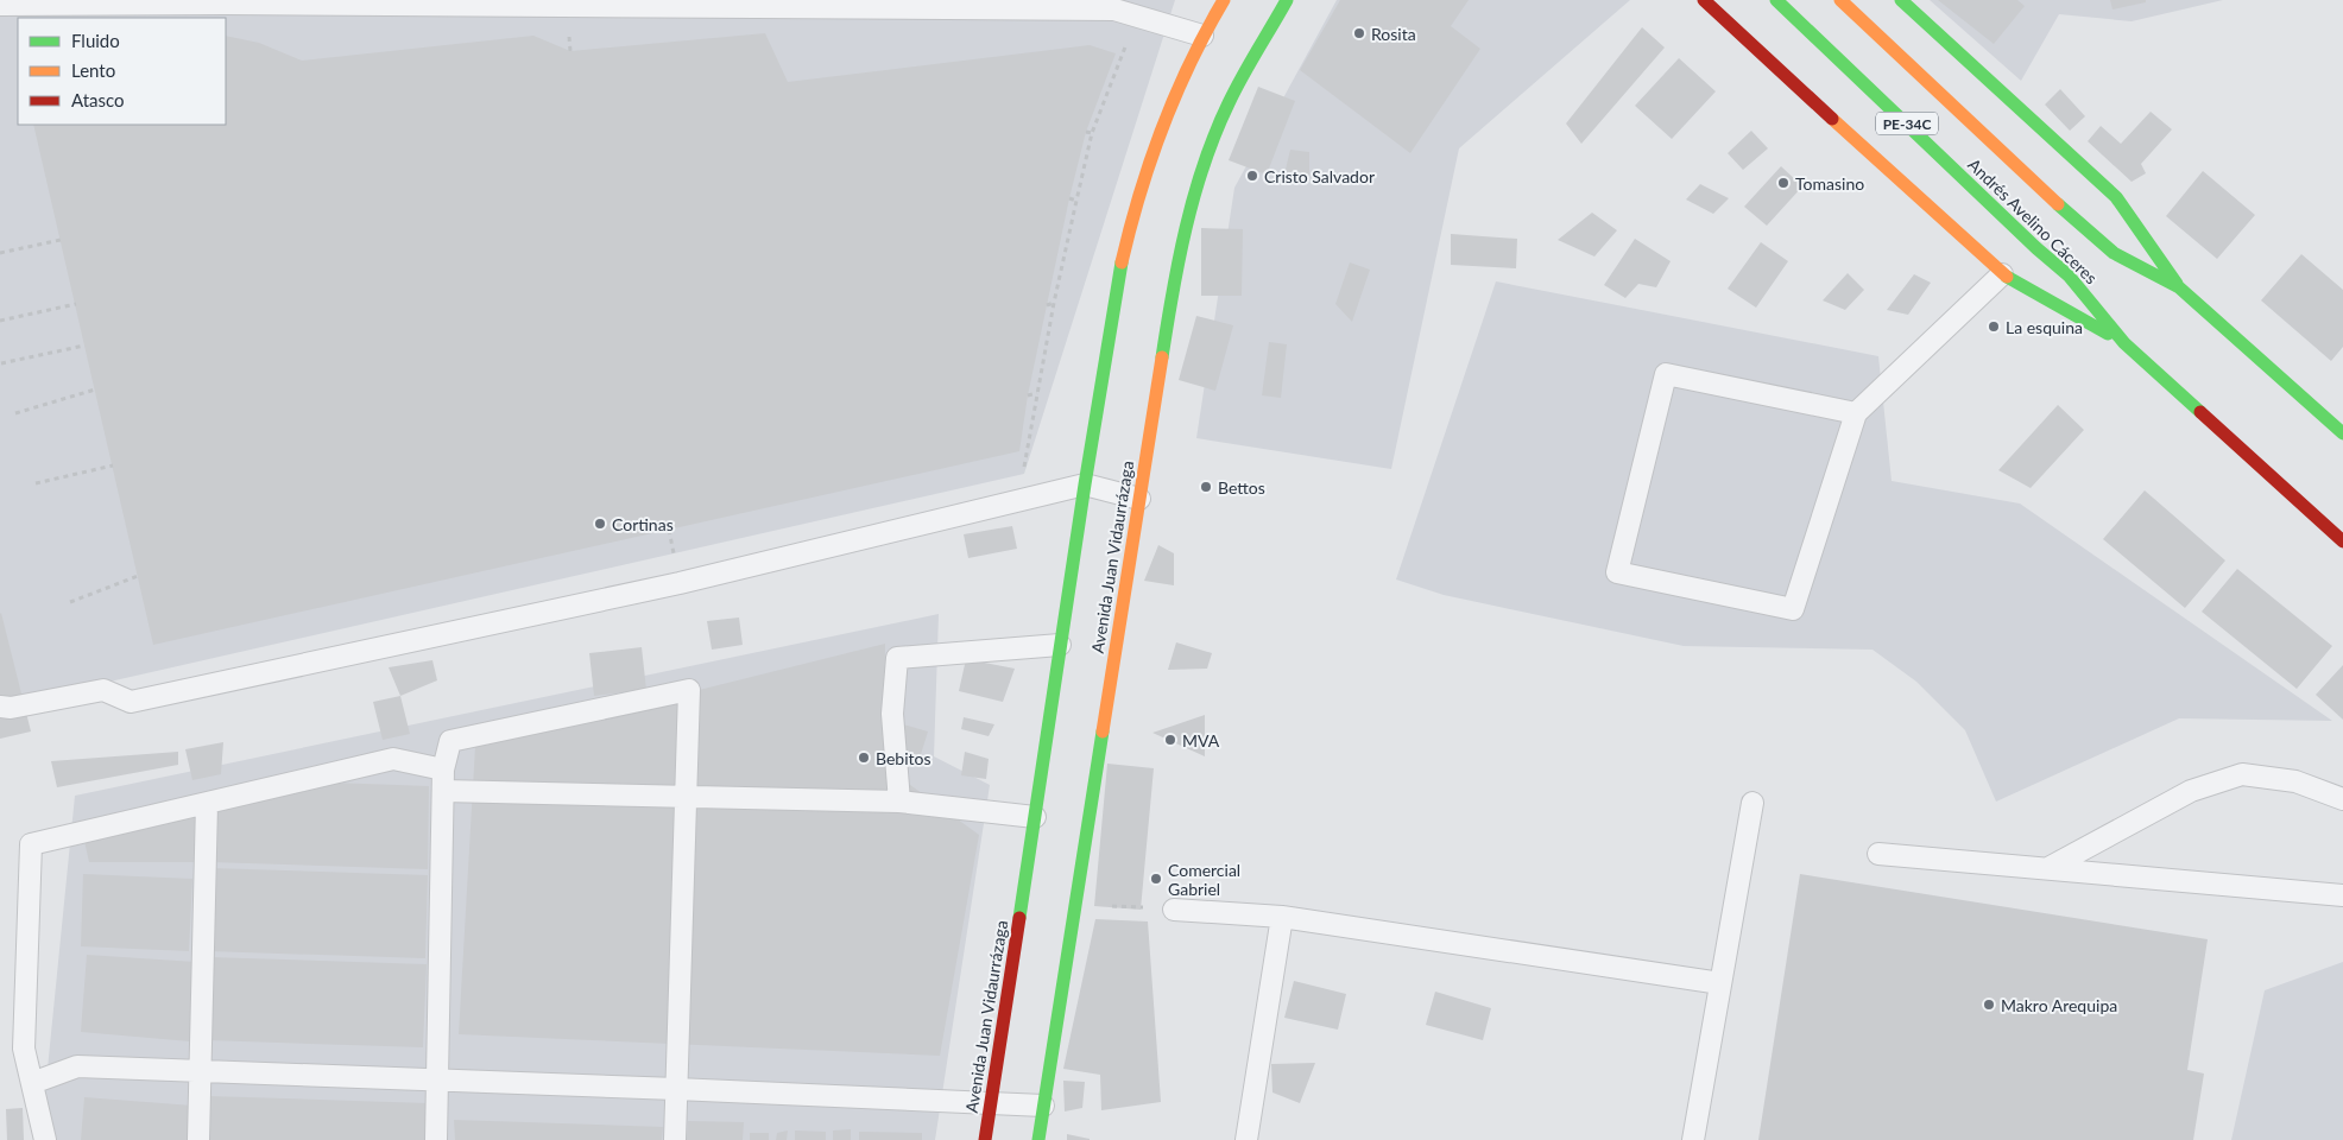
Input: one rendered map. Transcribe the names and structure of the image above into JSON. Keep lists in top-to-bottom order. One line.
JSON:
{"streets":{"main road":["PE-34C","Andrés Avelino Cáceres","Avenida Juan Vidaurrázaga"]},"places":["Rosita","Cristo Salvador","Tomasino","La esquina","Bettos","Cortinas","MVA","Bebitos","Comercial Gabriel","Makro Arequipa"],"legend":["Fluido","Lento","Atasco"]}
